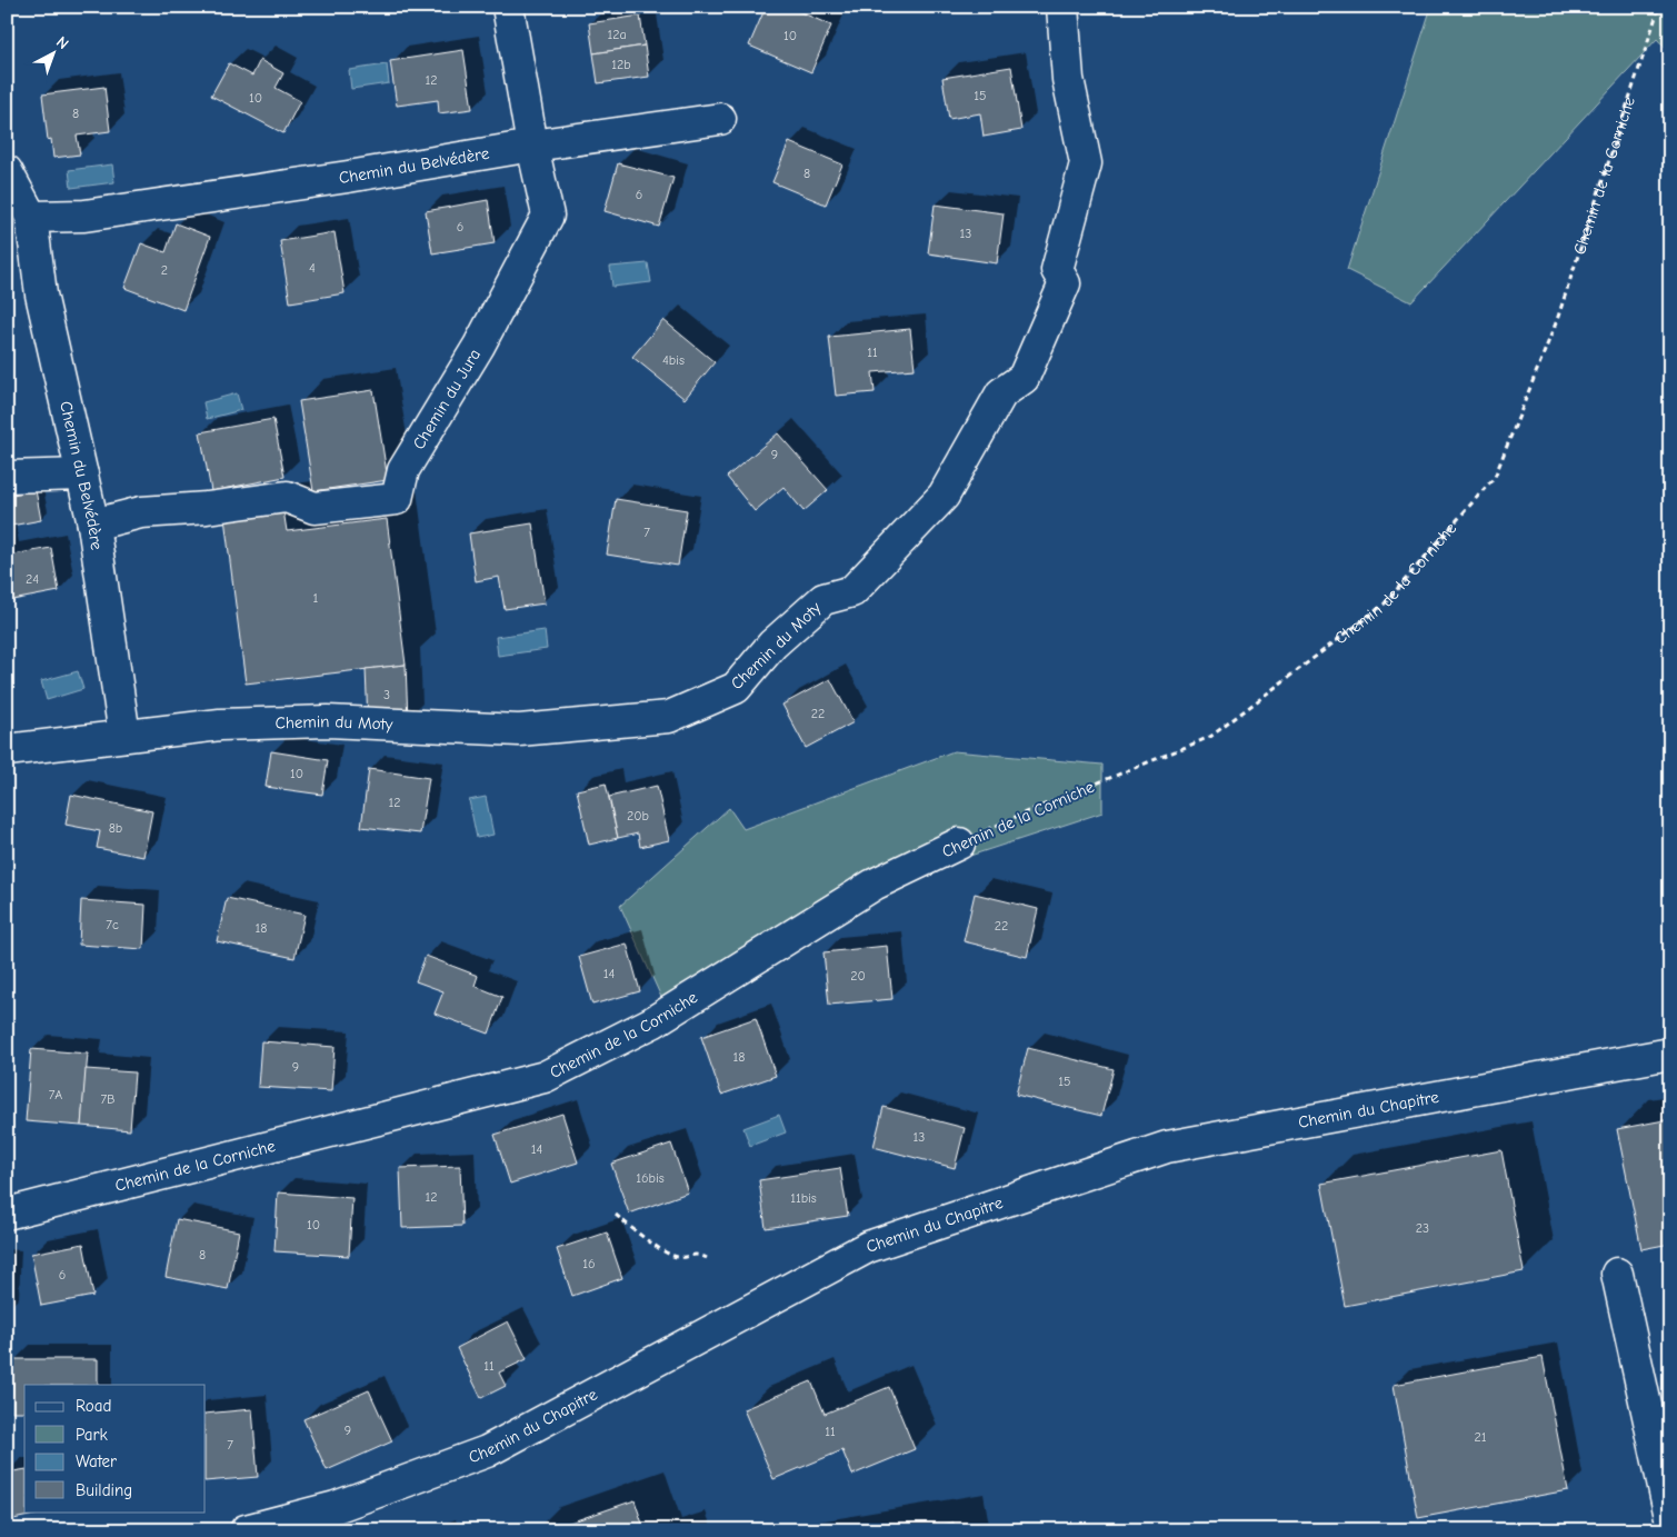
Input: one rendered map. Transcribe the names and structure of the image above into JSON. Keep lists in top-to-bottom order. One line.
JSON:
{"streets":{"street":["Chemin du Belvédère","Chemin de la Corniche","Chemin du Jura","Chemin du Moty","Chemin du Chapitre"]},"crossings":[["Chemin du Belvédère","Chemin du Jura"],["Chemin du Belvédère","Chemin du Moty"]],"house_numbers":["12a","10","12b","12","15","10","8","8","6","6","13","4","2","11","4bis","9","7","24","1","3","22","10","12","20b","8b","7c","22","18","14","20","18","9","15","7A","7B","13","14","16bis","12","11bis","10","23","8","16","6","11","9","11","21","7"],"legend":["Road","Park","Water","Building"],"north":"top right"}
